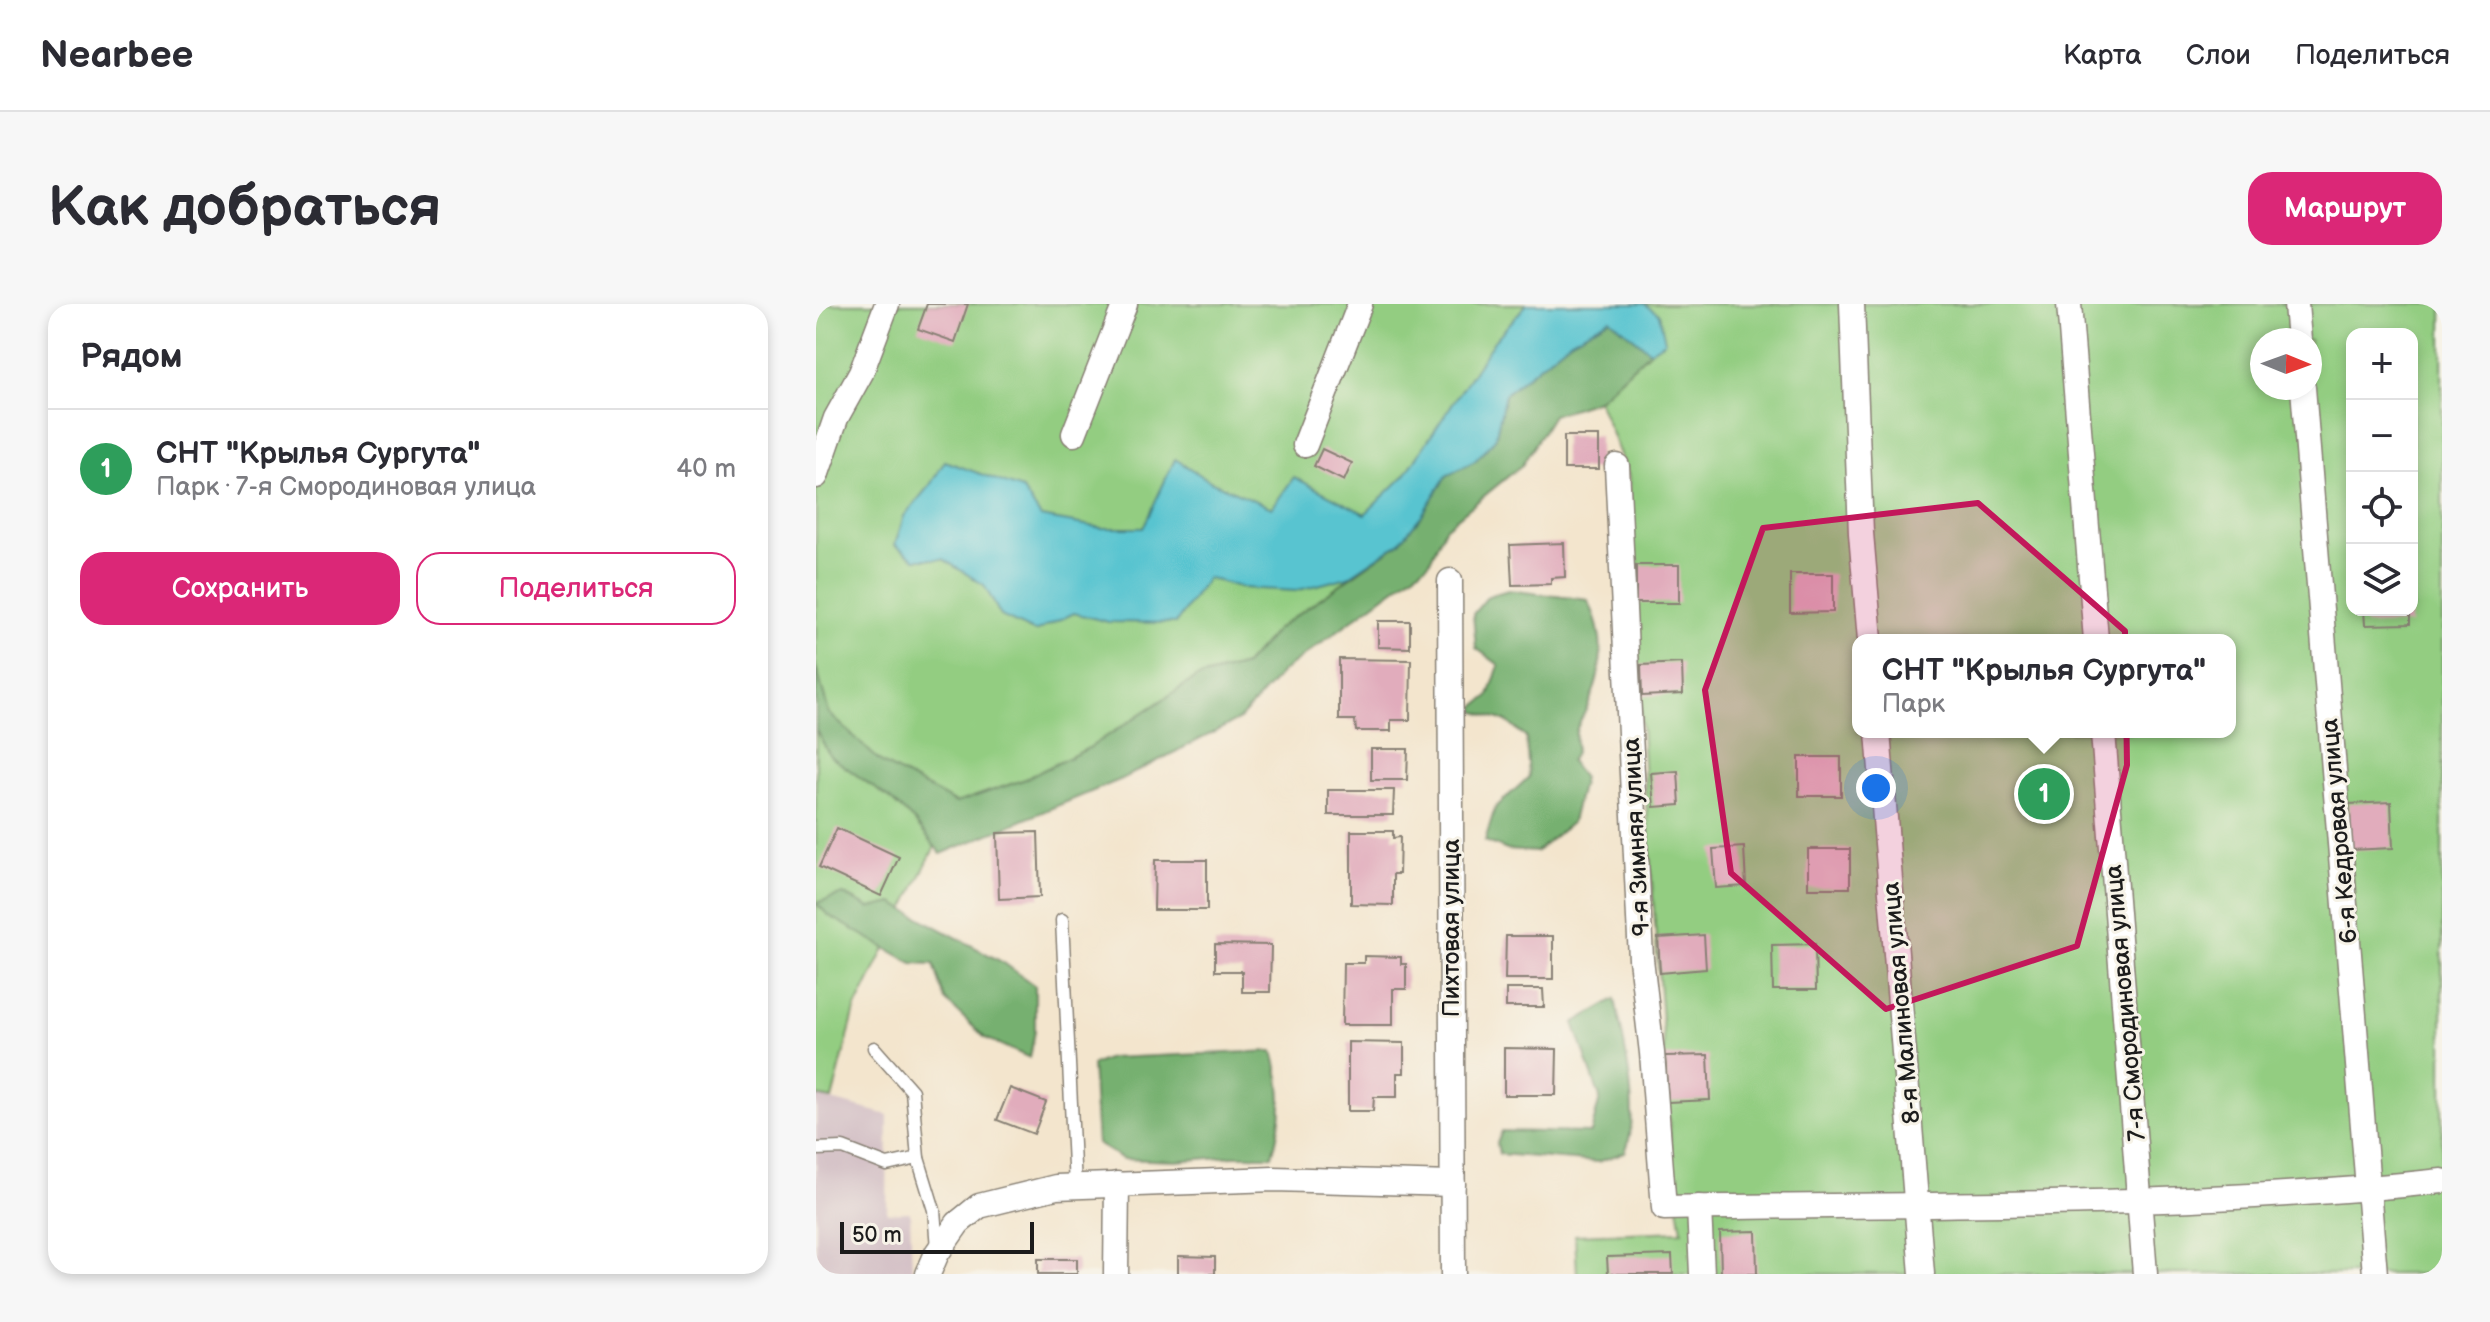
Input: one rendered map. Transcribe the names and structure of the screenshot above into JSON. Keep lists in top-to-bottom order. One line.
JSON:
{"streets":{"street":["6-я Кедровая улица","9-я Зимняя улица","Пихтовая улица","8-я Малиновая улица","7-я Смородиновая улица"]},"scale_bar":"50 m","north":"right","page":{"header":"Nearbee","nav":["Карта","Слои","Поделиться"],"buttons":["Маршрут",["Сохранить","Поделиться"]],"title":"Как добраться","heading":"Рядом","map_buttons":["+","−"],"list":[{"mark":"1","name":"CНТ \"Крылья Сургута\"","note":"Парк · 7-я Смородиновая улица","value":"40 m"}],"popup":["CНТ \"Крылья Сургута\"","Парк"],"pins":"1","scale":"50 m"}}
